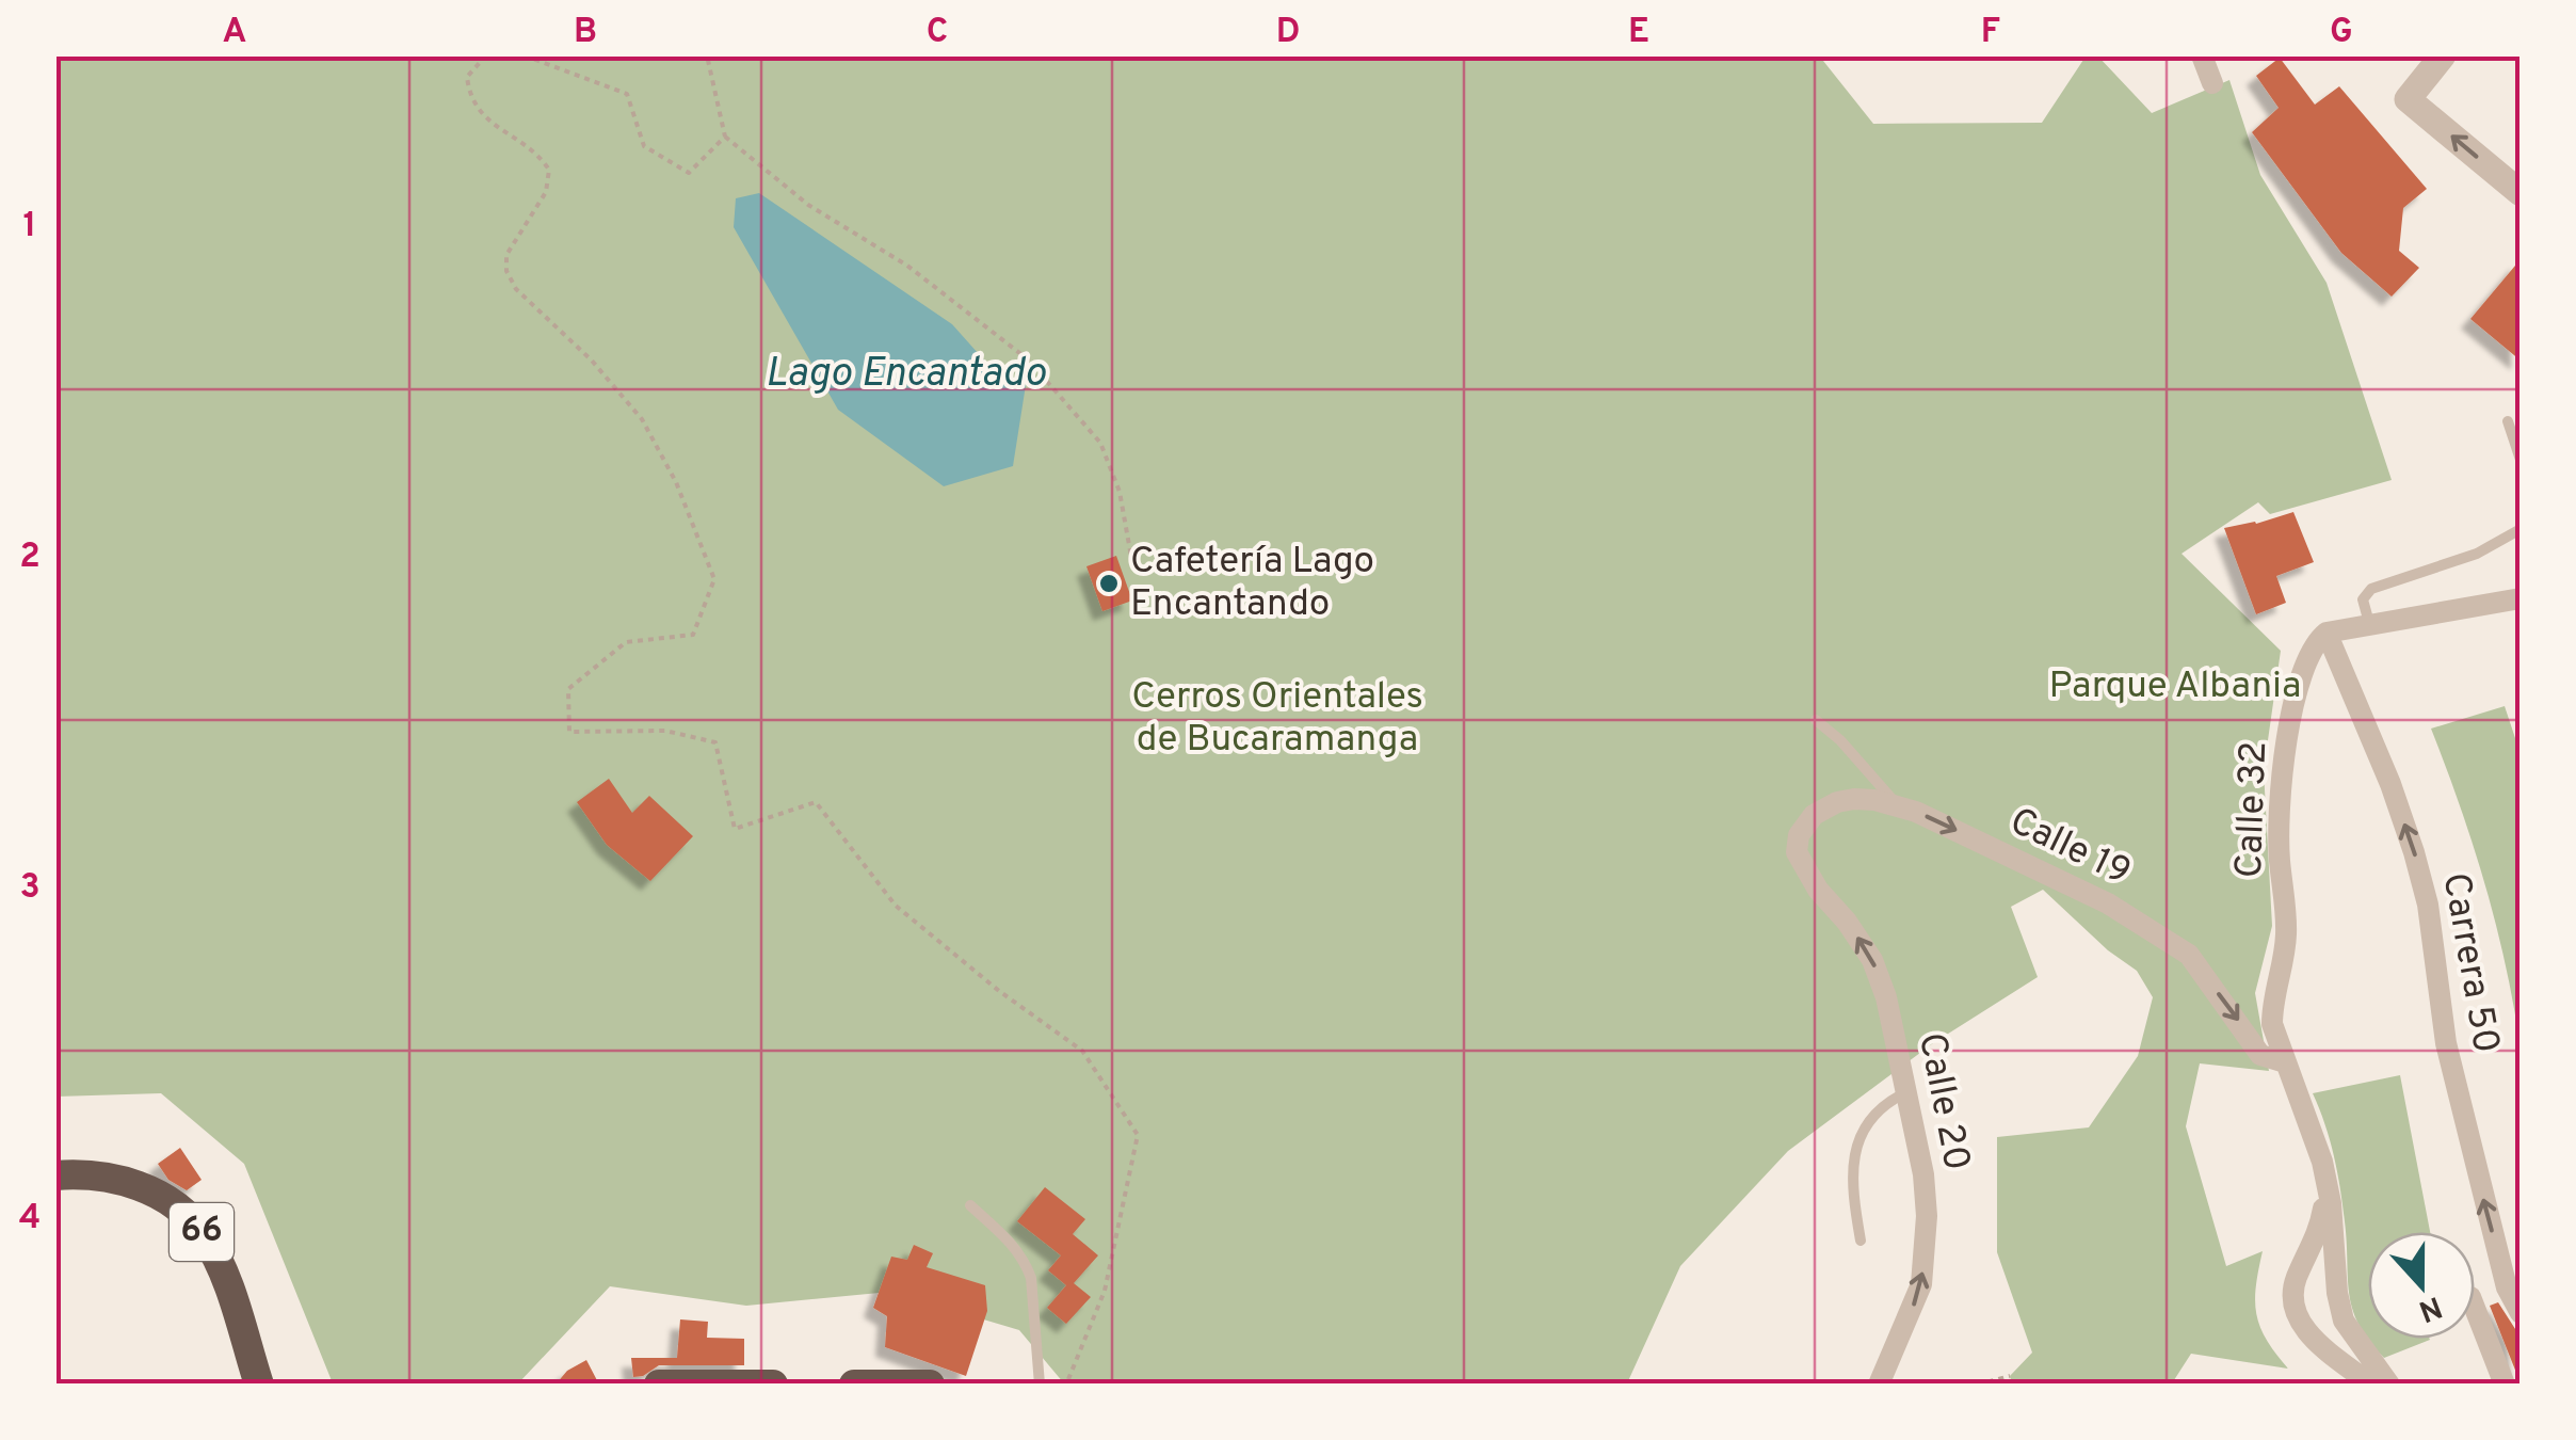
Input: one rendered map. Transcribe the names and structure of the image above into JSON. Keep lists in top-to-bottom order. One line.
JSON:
{"streets":{"highway":["66"],"street":["Calle 32","Calle 19","Carrera 50","Calle 20"]},"crossings":[["Calle 32","Calle 19"],["Calle 32","Carrera 50"],["Calle 19","Calle 20"]],"one_way":["Calle 19","Calle 20"],"water":["Lago Encantado"],"parks":["Parque Albania","Cerros Orientales de Bucaramanga"],"places":["Cafetería Lago Encantando"],"north":"bottom","grid":{"columns":["A","B","C","D","E","F","G"],"rows":["1","2","3","4"]}}
